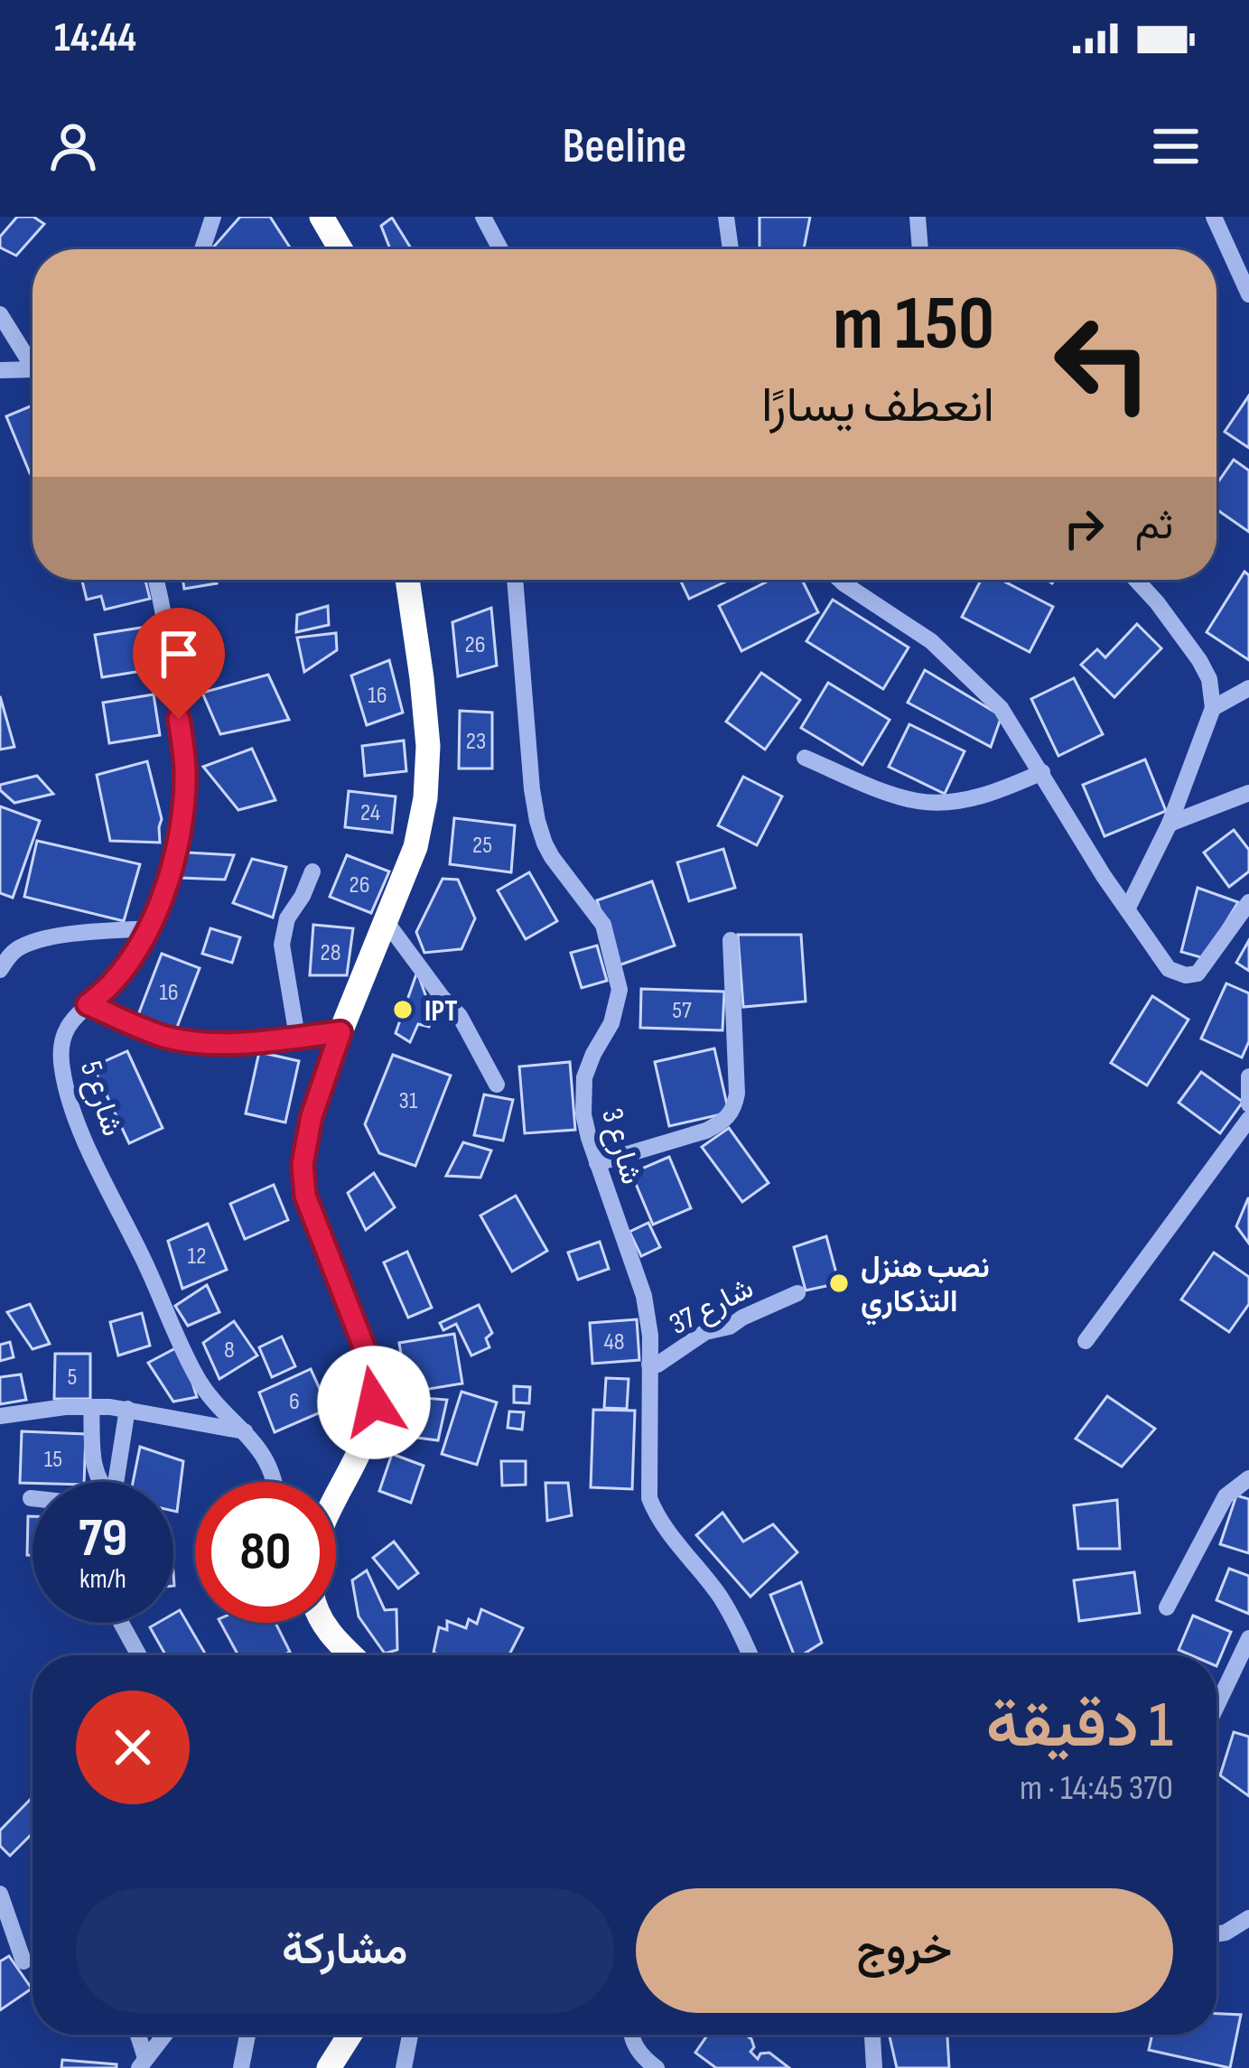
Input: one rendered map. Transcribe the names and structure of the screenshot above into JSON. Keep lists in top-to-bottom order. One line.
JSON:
{"streets":{"street":["شارع 5","شارع 3","شارع 37"]},"crossings":[["شارع 3","شارع 37"]],"places":["IPT","نصب هنزل التذكاري"],"house_numbers":["26","16","23","24","25","26","28","16","57","31","12","48","8","5","6","15"],"page":{"status":"14:44","header":"Beeline","turn":["150 m","انعطف يسارًا"],"then":"ثم","speed":"79 km/h","limit":"80","heading":["1 دقيقة","370 m · 14:45"],"buttons":["خروج","مشاركة"]}}
